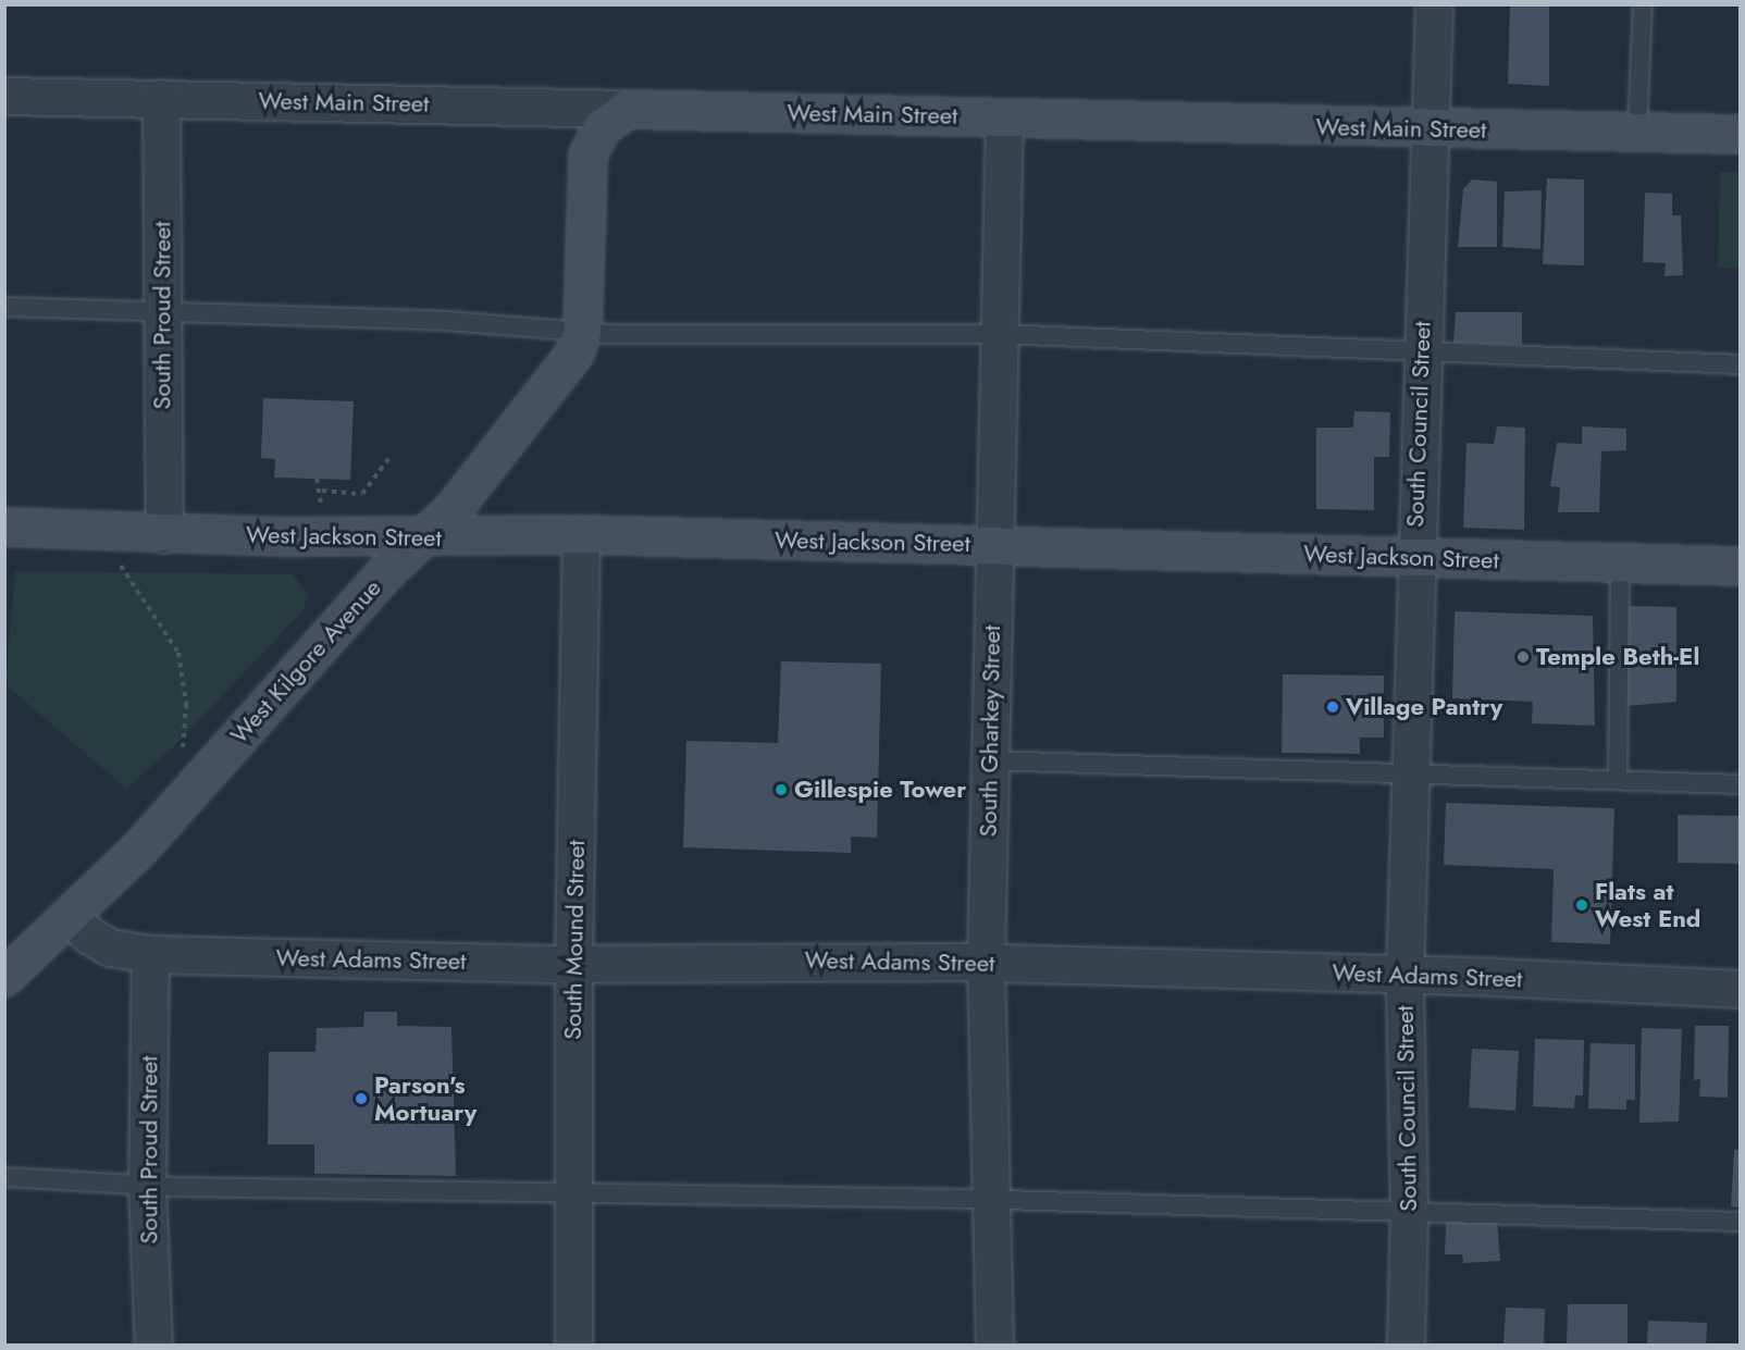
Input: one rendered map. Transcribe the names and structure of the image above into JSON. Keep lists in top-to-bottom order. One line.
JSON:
{"streets":{"main road":["West Main Street","West Jackson Street","West Kilgore Avenue"],"street":["South Proud Street","South Council Street","South Gharkey Street","South Mound Street","West Adams Street"]},"crossings":[["West Main Street","South Proud Street"],["West Main Street","South Council Street"],["West Main Street","West Kilgore Avenue"],["West Main Street","South Gharkey Street"],["South Proud Street","West Jackson Street"],["South Proud Street","West Adams Street"],["South Council Street","West Jackson Street"],["South Council Street","West Adams Street"],["West Jackson Street","West Kilgore Avenue"],["West Jackson Street","South Gharkey Street"],["West Jackson Street","South Mound Street"],["West Kilgore Avenue","West Adams Street"],["South Gharkey Street","West Adams Street"],["South Mound Street","West Adams Street"]],"places":["Temple Beth-El","Village Pantry","Gillespie Tower","Flats at West End","Parson's Mortuary"]}
